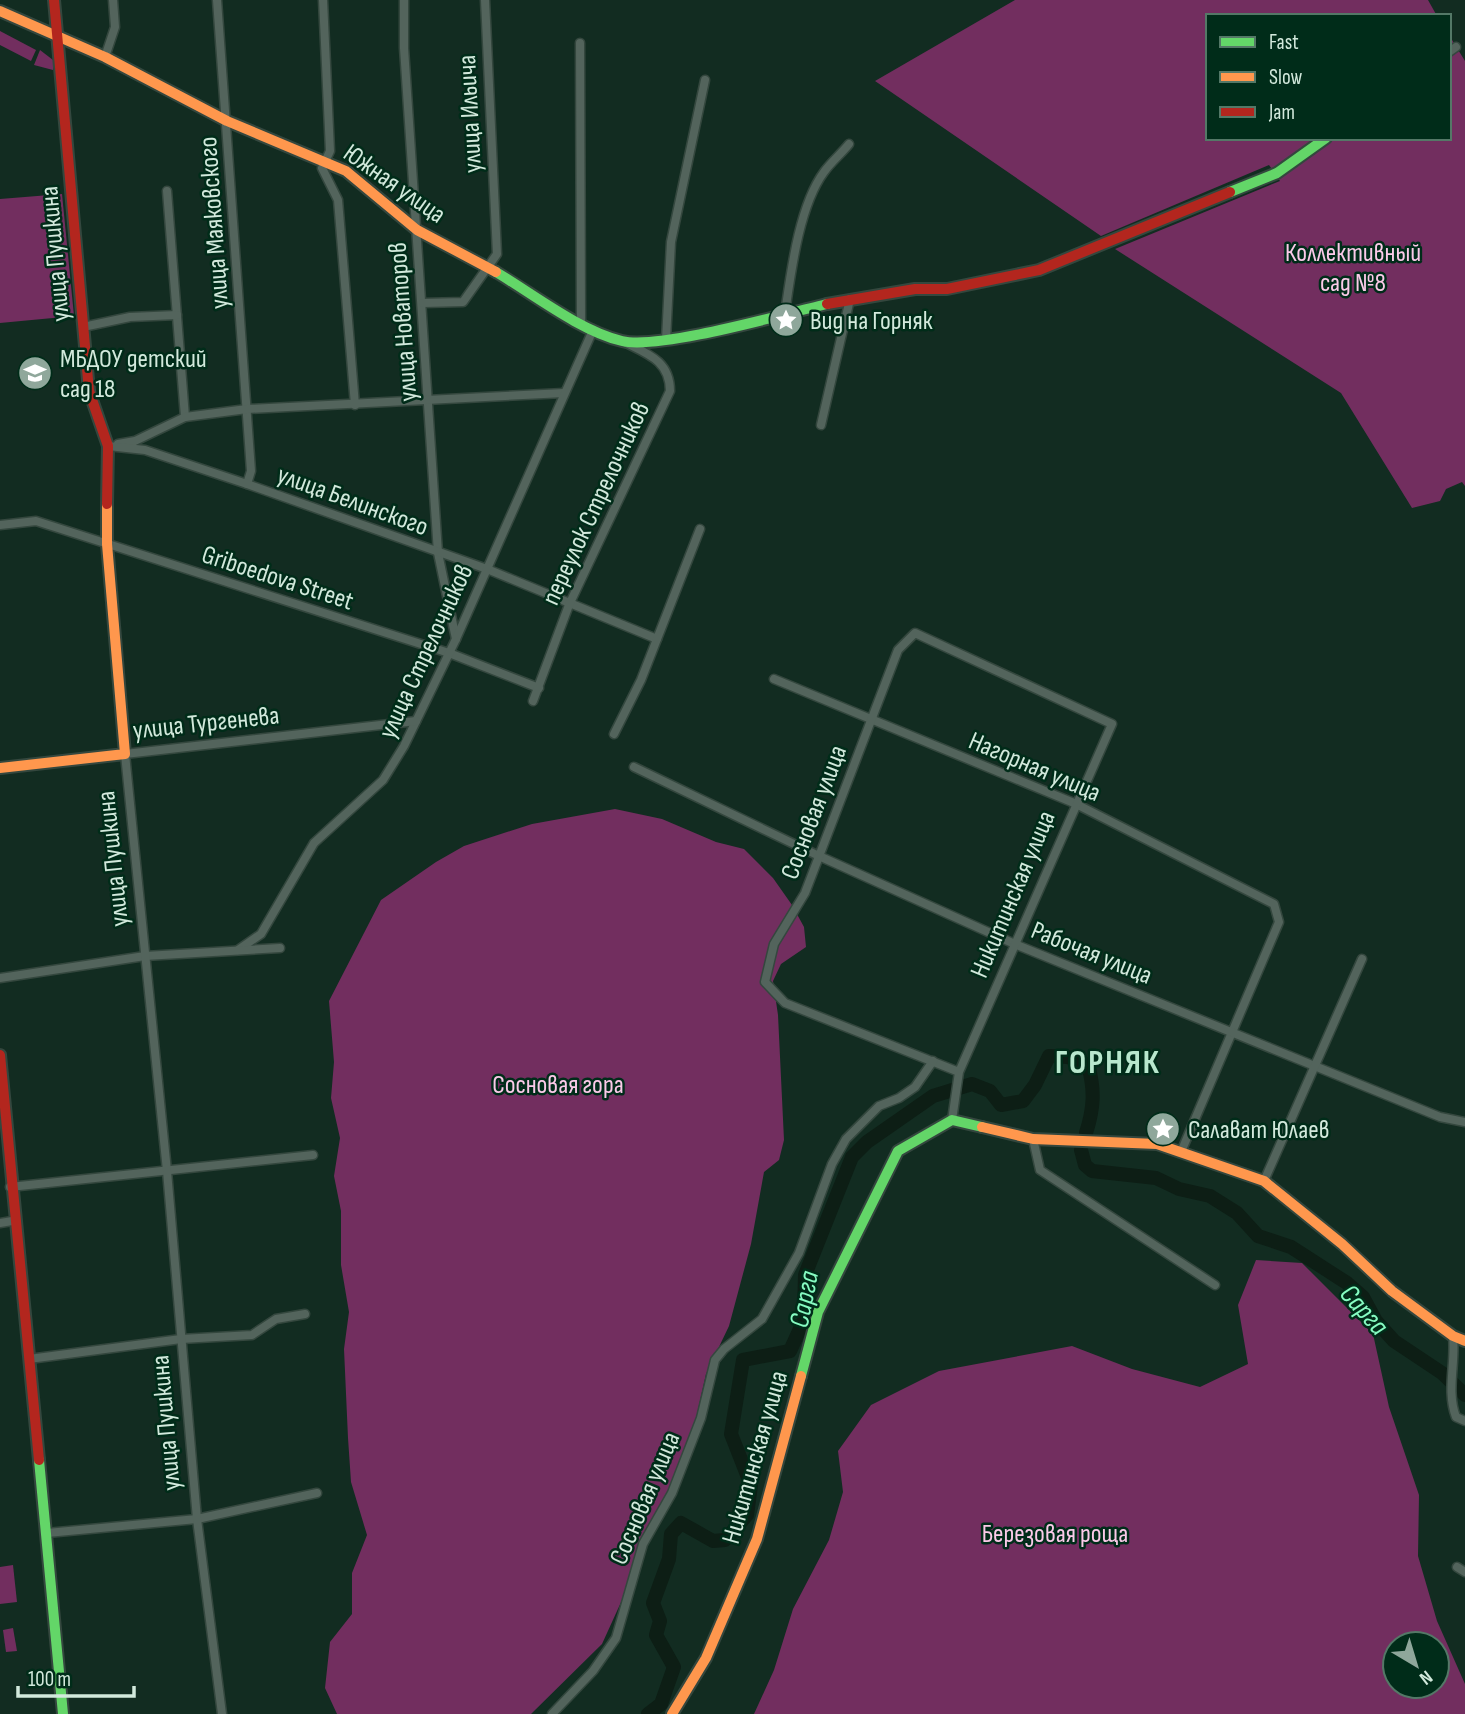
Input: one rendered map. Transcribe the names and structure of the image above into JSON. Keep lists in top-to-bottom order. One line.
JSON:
{"streets":{"street":["улица Ильича","Южная улица","улица Маяковского","улица Пушкина","улица Новаторов","улица Белинского","переулок Стрелочников","Griboedova Street","улица Стрелочников","улица Тургенева","Нагорная улица","Сосновая улица","Никитинская улица","Рабочая улица"]},"crossings":[["улица Ильича","Южная улица"],["улица Ильича","улица Новаторов"],["Южная улица","улица Маяковского"],["Южная улица","улица Пушкина"],["Южная улица","улица Новаторов"],["Южная улица","переулок Стрелочников"],["Южная улица","улица Стрелочников"],["улица Маяковского","улица Белинского"],["улица Пушкина","улица Белинского"],["улица Пушкина","Griboedova Street"],["улица Пушкина","улица Тургенева"],["улица Новаторов","улица Белинского"],["улица Новаторов","улица Стрелочников"],["улица Белинского","переулок Стрелочников"],["улица Белинского","улица Стрелочников"],["переулок Стрелочников","Griboedova Street"],["Griboedova Street","улица Стрелочников"],["улица Стрелочников","улица Тургенева"],["Нагорная улица","Сосновая улица"],["Нагорная улица","Никитинская улица"],["Нагорная улица","Рабочая улица"],["Сосновая улица","Никитинская улица"],["Сосновая улица","Рабочая улица"],["Никитинская улица","Рабочая улица"]],"districts":["ГОРНЯК"],"water":["Сарга"],"parks":["Коллективный сад №8","Сосновая гора","Березовая роща"],"places":{"place":["Вид на Горняк","Салават Юлаев"],"school or university":["МБДОУ детский сад 18"]},"legend":["Fast","Slow","Jam"],"scale_bar":"100 m","north":"bottom right"}
